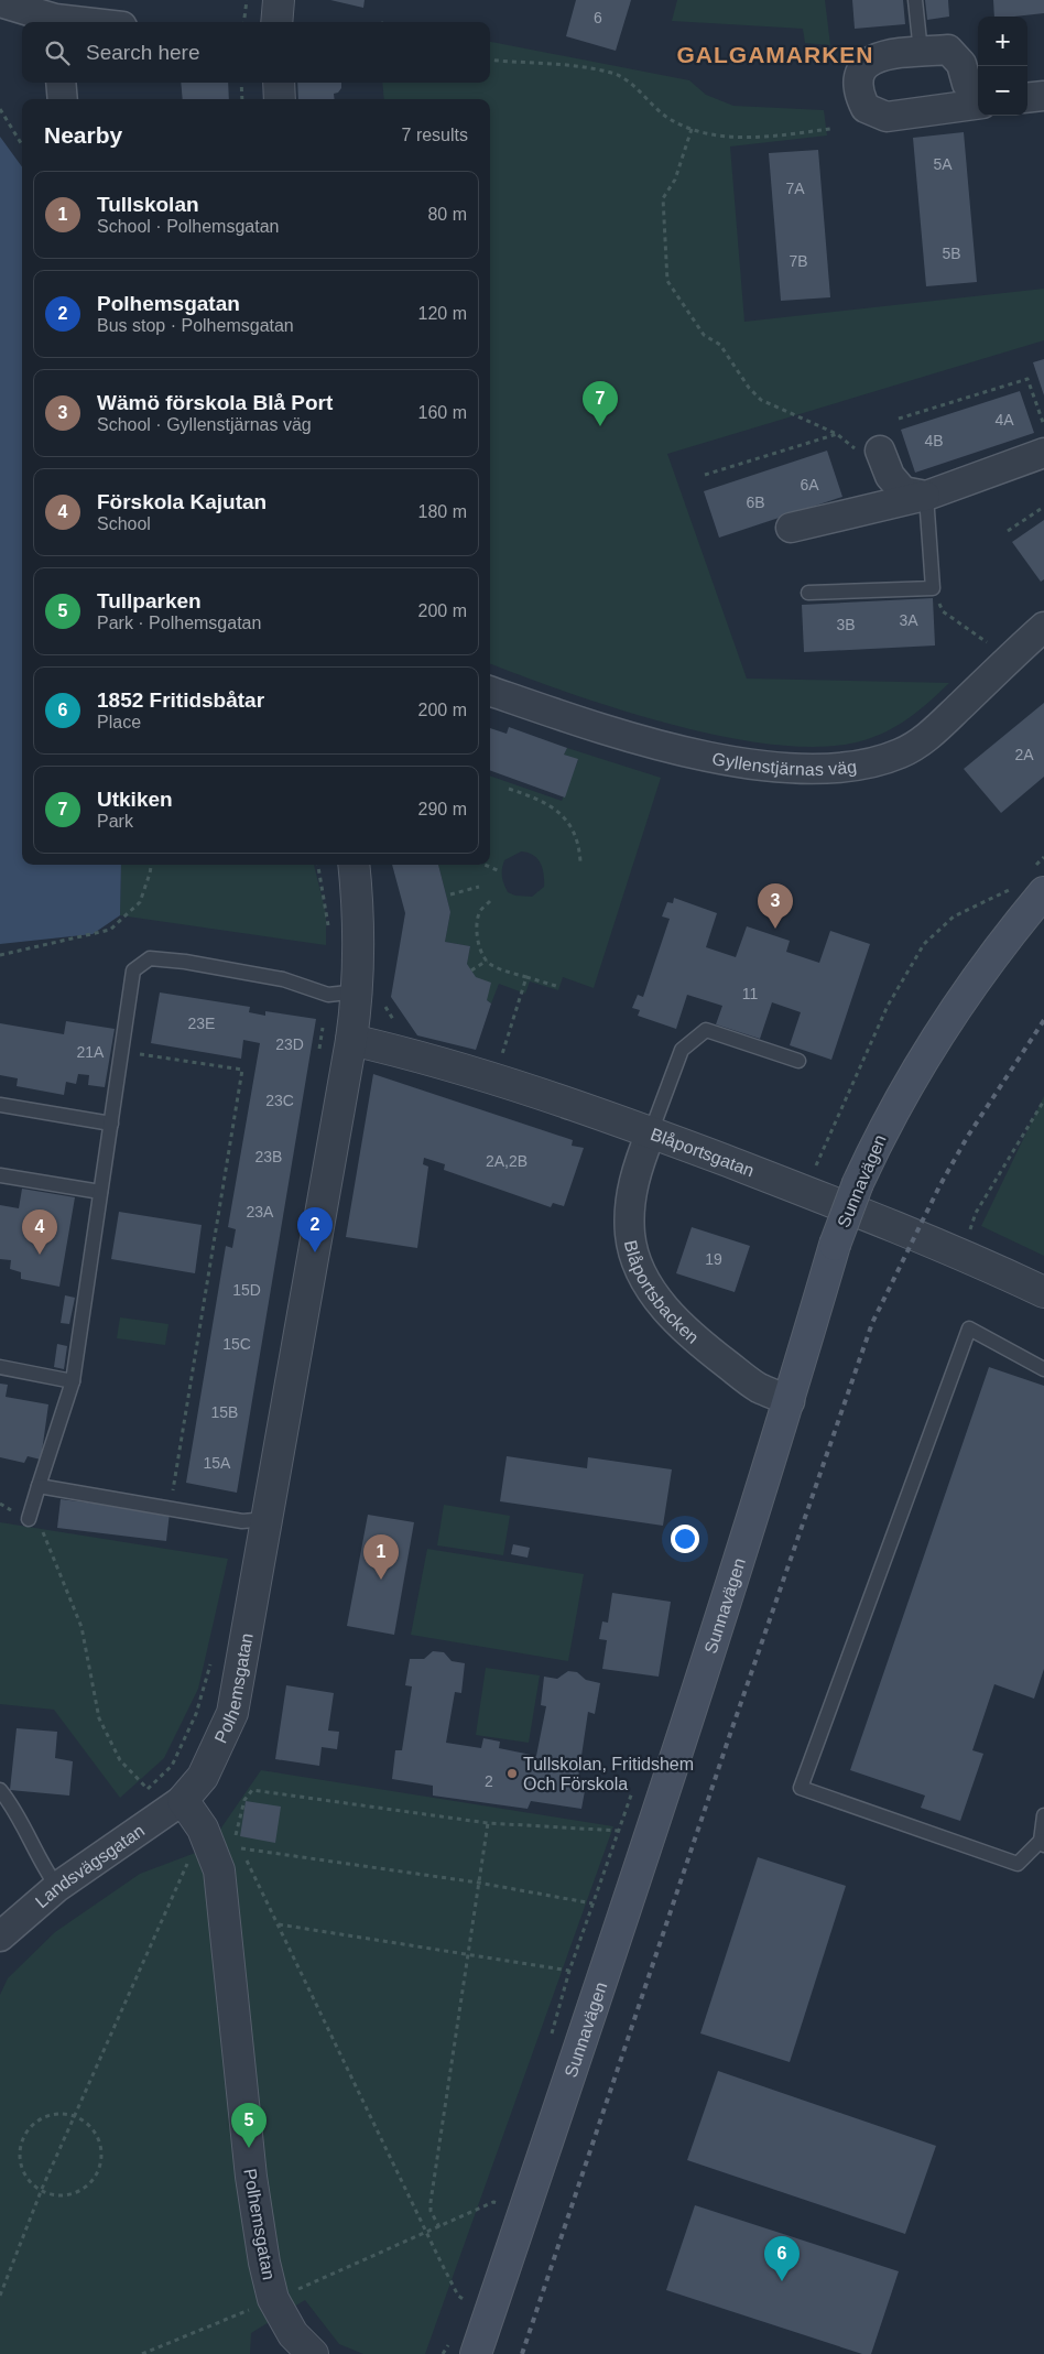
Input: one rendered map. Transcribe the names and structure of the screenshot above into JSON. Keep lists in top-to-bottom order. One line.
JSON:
{"streets":{"main road":["Sunnavägen"],"street":["Gyllenstjärnas väg","Blåportsgatan","Blåportsbacken","Polhemsgatan","Landsvägsgatan"]},"crossings":[["Blåportsgatan","Blåportsbacken"],["Blåportsgatan","Polhemsgatan"],["Sunnavägen","Blåportsbacken"],["Polhemsgatan","Landsvägsgatan"]],"districts":["GALGAMARKEN"],"places":["Tullskolan, Fritidshem Och Förskola"],"house_numbers":["6","5A","7A","5B","7B","4A","4B","6A","6B","3A","3B","2A","11","23E","23D","21A","23C","23B","2A,2B","23A","19","15D","15C","15B","15A","2"],"page":{"map_buttons":["+","−"],"search":"Search here","heading":["Nearby","7 results"],"list":[{"mark":"1","name":"Tullskolan","note":"School · Polhemsgatan","value":"80 m"},{"mark":"2","name":"Polhemsgatan","note":"Bus stop · Polhemsgatan","value":"120 m"},{"mark":"3","name":"Wämö förskola Blå Port","note":"School · Gyllenstjärnas väg","value":"160 m"},{"mark":"4","name":"Förskola Kajutan","note":"School","value":"180 m"},{"mark":"5","name":"Tullparken","note":"Park · Polhemsgatan","value":"200 m"},{"mark":"6","name":"1852 Fritidsbåtar","note":"Place","value":"200 m"},{"mark":"7","name":"Utkiken","note":"Park","value":"290 m"}],"pins":["7","3","2","4","1","5","6"]}}
